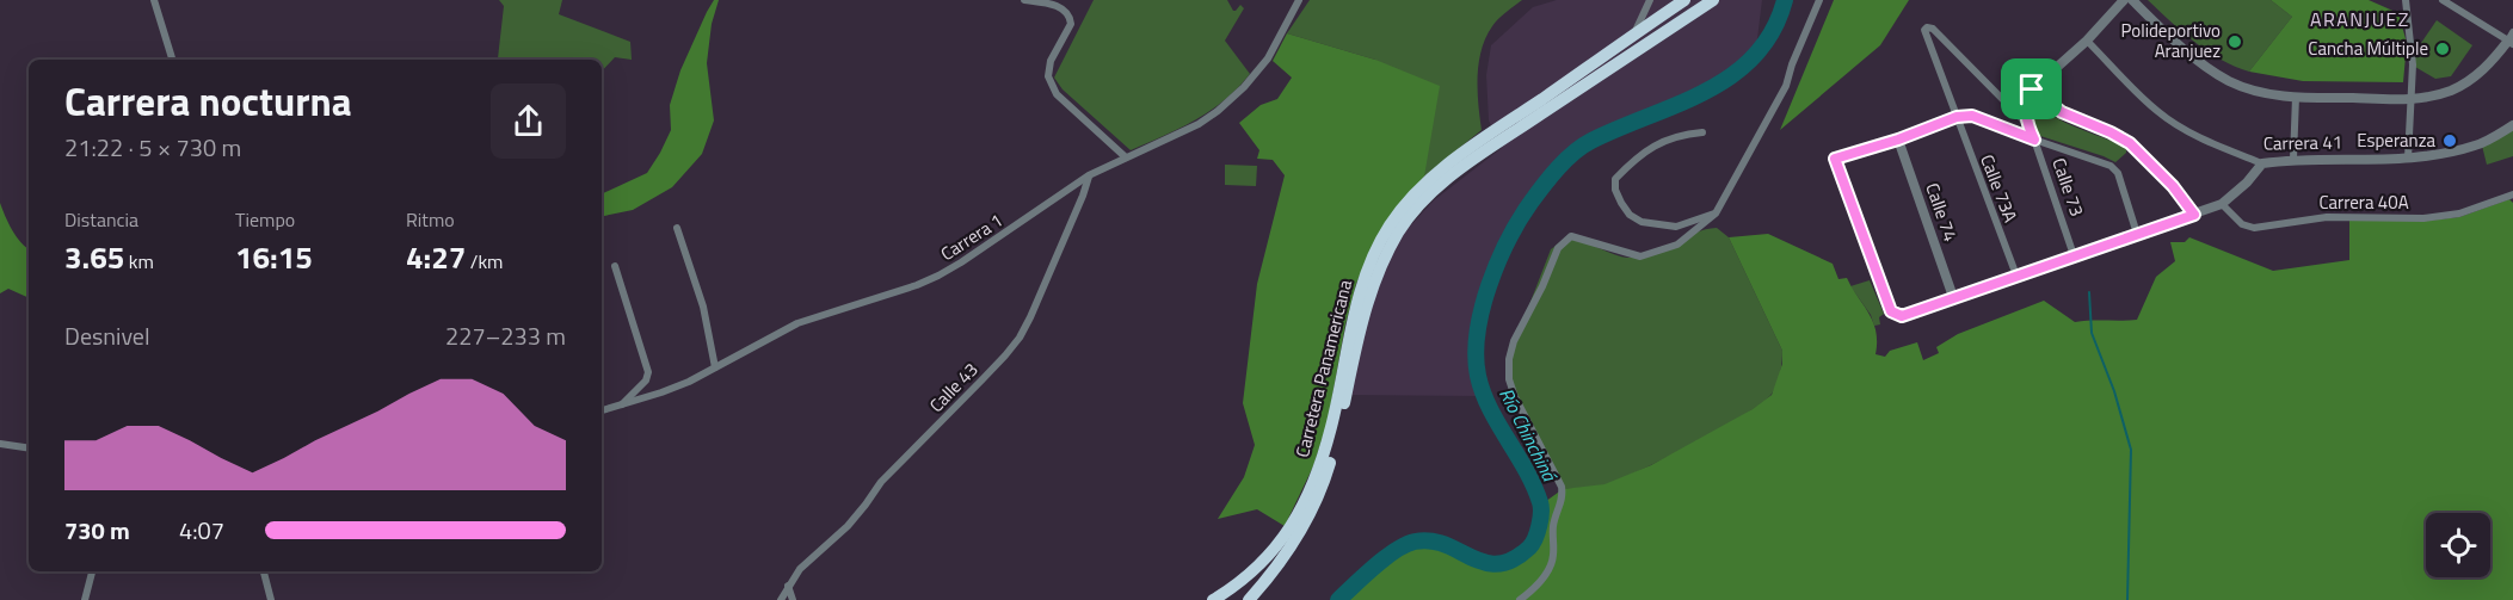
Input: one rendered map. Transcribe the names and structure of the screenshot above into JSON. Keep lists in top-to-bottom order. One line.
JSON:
{"streets":{"highway":["Carretera Panamericana"],"street":["Carrera 41","Calle 73","Calle 73A","Carrera 40A","Calle 74","Carrera 1","Calle 43"]},"crossings":[["Calle 73","Calle 73A"],["Carrera 1","Calle 43"]],"districts":["ARANJUEZ"],"water":["Río Chinchiná"],"places":["Polideportivo Aranjuez","Cancha Múltiple","Esperanza"],"page":{"heading":["Carrera nocturna","21:22 · 5 × 730 m"],"stats":[["Distancia","3.65 km"],["Tiempo","16:15"],["Ritmo","4:27 /km"]],"chart":["Desnivel","227–233 m"],"list":[{"name":"730 m","note":"4:07"}]}}
